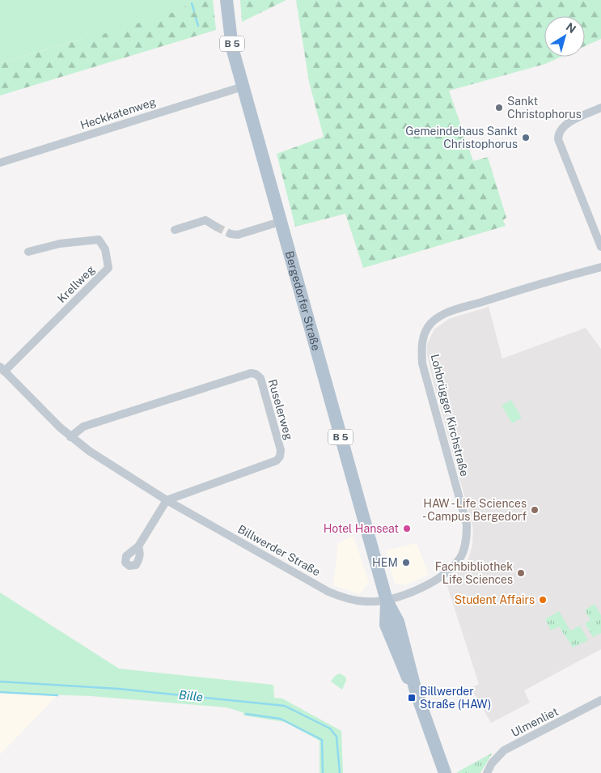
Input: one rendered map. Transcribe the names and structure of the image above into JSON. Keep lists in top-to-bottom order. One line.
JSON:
{"streets":{"main road":["B 5","Bergedorfer Straße"],"street":["Heckkatenweg","Krellweg","Ruselerweg","Lohbrügger Kirchstraße","Billwerder Straße","Ulmenliet"]},"crossings":[["Heckkatenweg","Bergedorfer Straße"],["Krellweg","Billwerder Straße"],["Bergedorfer Straße","Lohbrügger Kirchstraße"],["Bergedorfer Straße","Billwerder Straße"],["Ruselerweg","Billwerder Straße"],["Lohbrügger Kirchstraße","Billwerder Straße"]],"water":["Bille"],"places":{"other":["Sankt Christophorus","Gemeindehaus Sankt Christophorus","HAW - Life Sciences - Campus Bergedorf","Hotel Hanseat","HEM","Fachbibliothek Life Sciences","Student Affairs"],"transit":["Billwerder Straße (HAW)"]},"north":"top right"}
